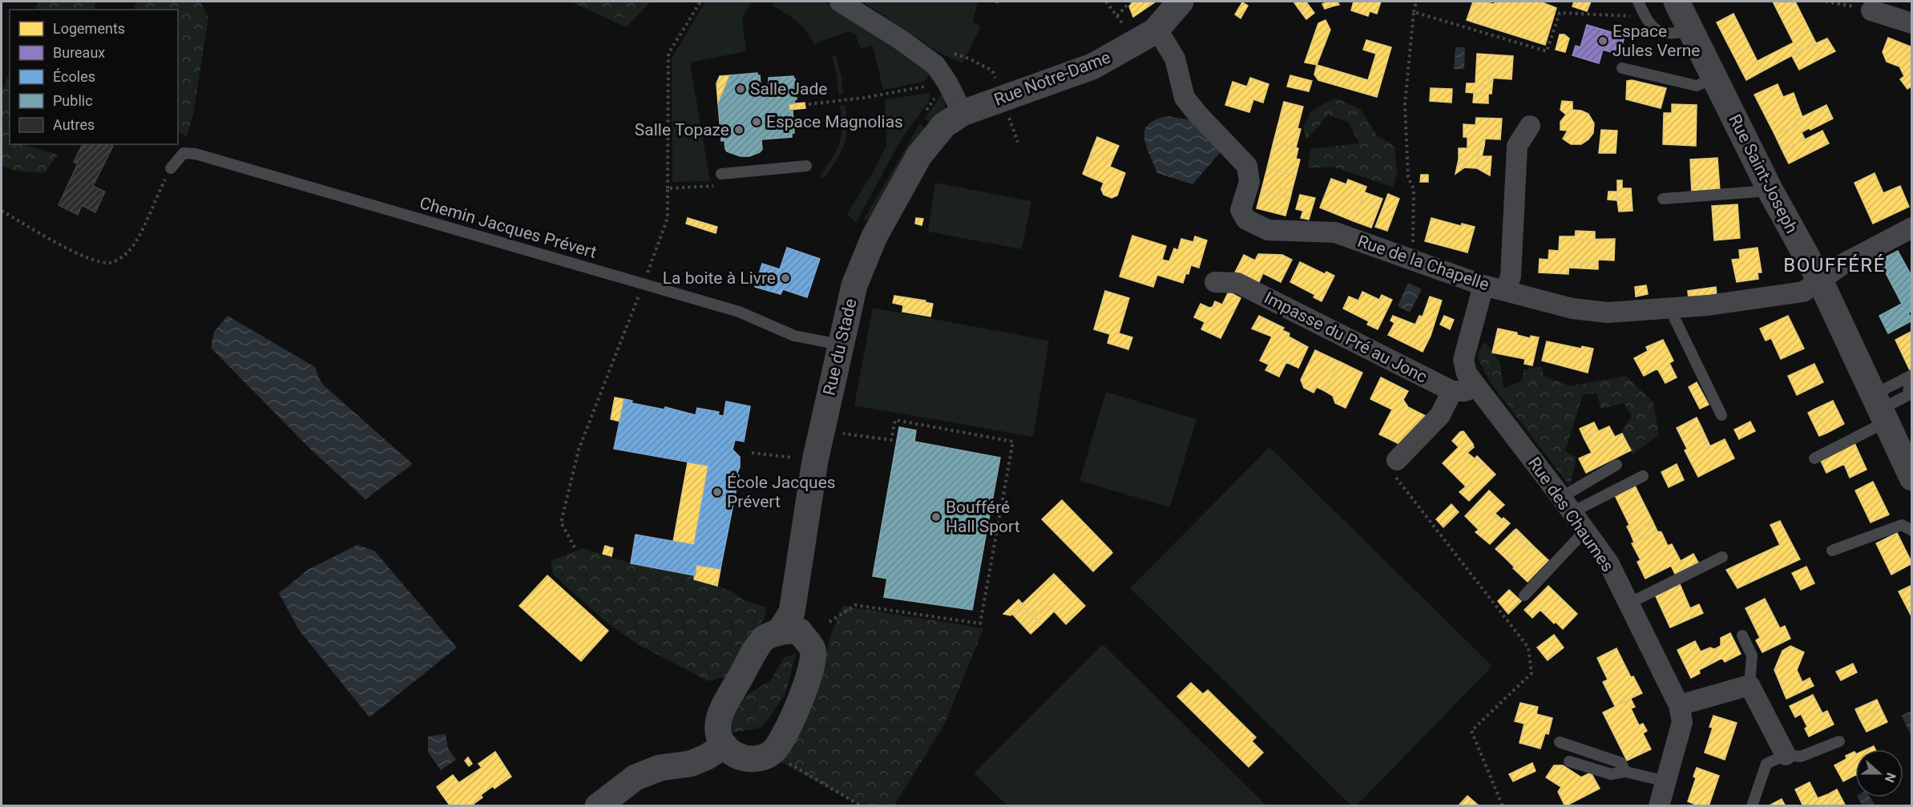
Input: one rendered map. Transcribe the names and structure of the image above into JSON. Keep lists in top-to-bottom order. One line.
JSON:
{"streets":{"street":["Rue Notre-Dame","Rue Saint-Joseph","Rue de la Chapelle","Impasse du Pré au Jonc","Rue du Stade","Rue des Chaumes"],"lane":["Chemin Jacques Prévert"]},"crossings":[["Rue Notre-Dame","Rue de la Chapelle"],["Rue Notre-Dame","Rue du Stade"],["Rue Saint-Joseph","Rue de la Chapelle"],["Chemin Jacques Prévert","Rue du Stade"],["Rue de la Chapelle","Rue des Chaumes"]],"districts":["BOUFFÉRÉ"],"places":["Espace Jules Verne","Salle Jade","Espace Magnolias","Salle Topaze","La boite à Livre","École Jacques Prévert","Boufféré Hall Sport"],"legend":["Logements","Bureaux","Écoles","Public","Autres"],"north":"right"}
